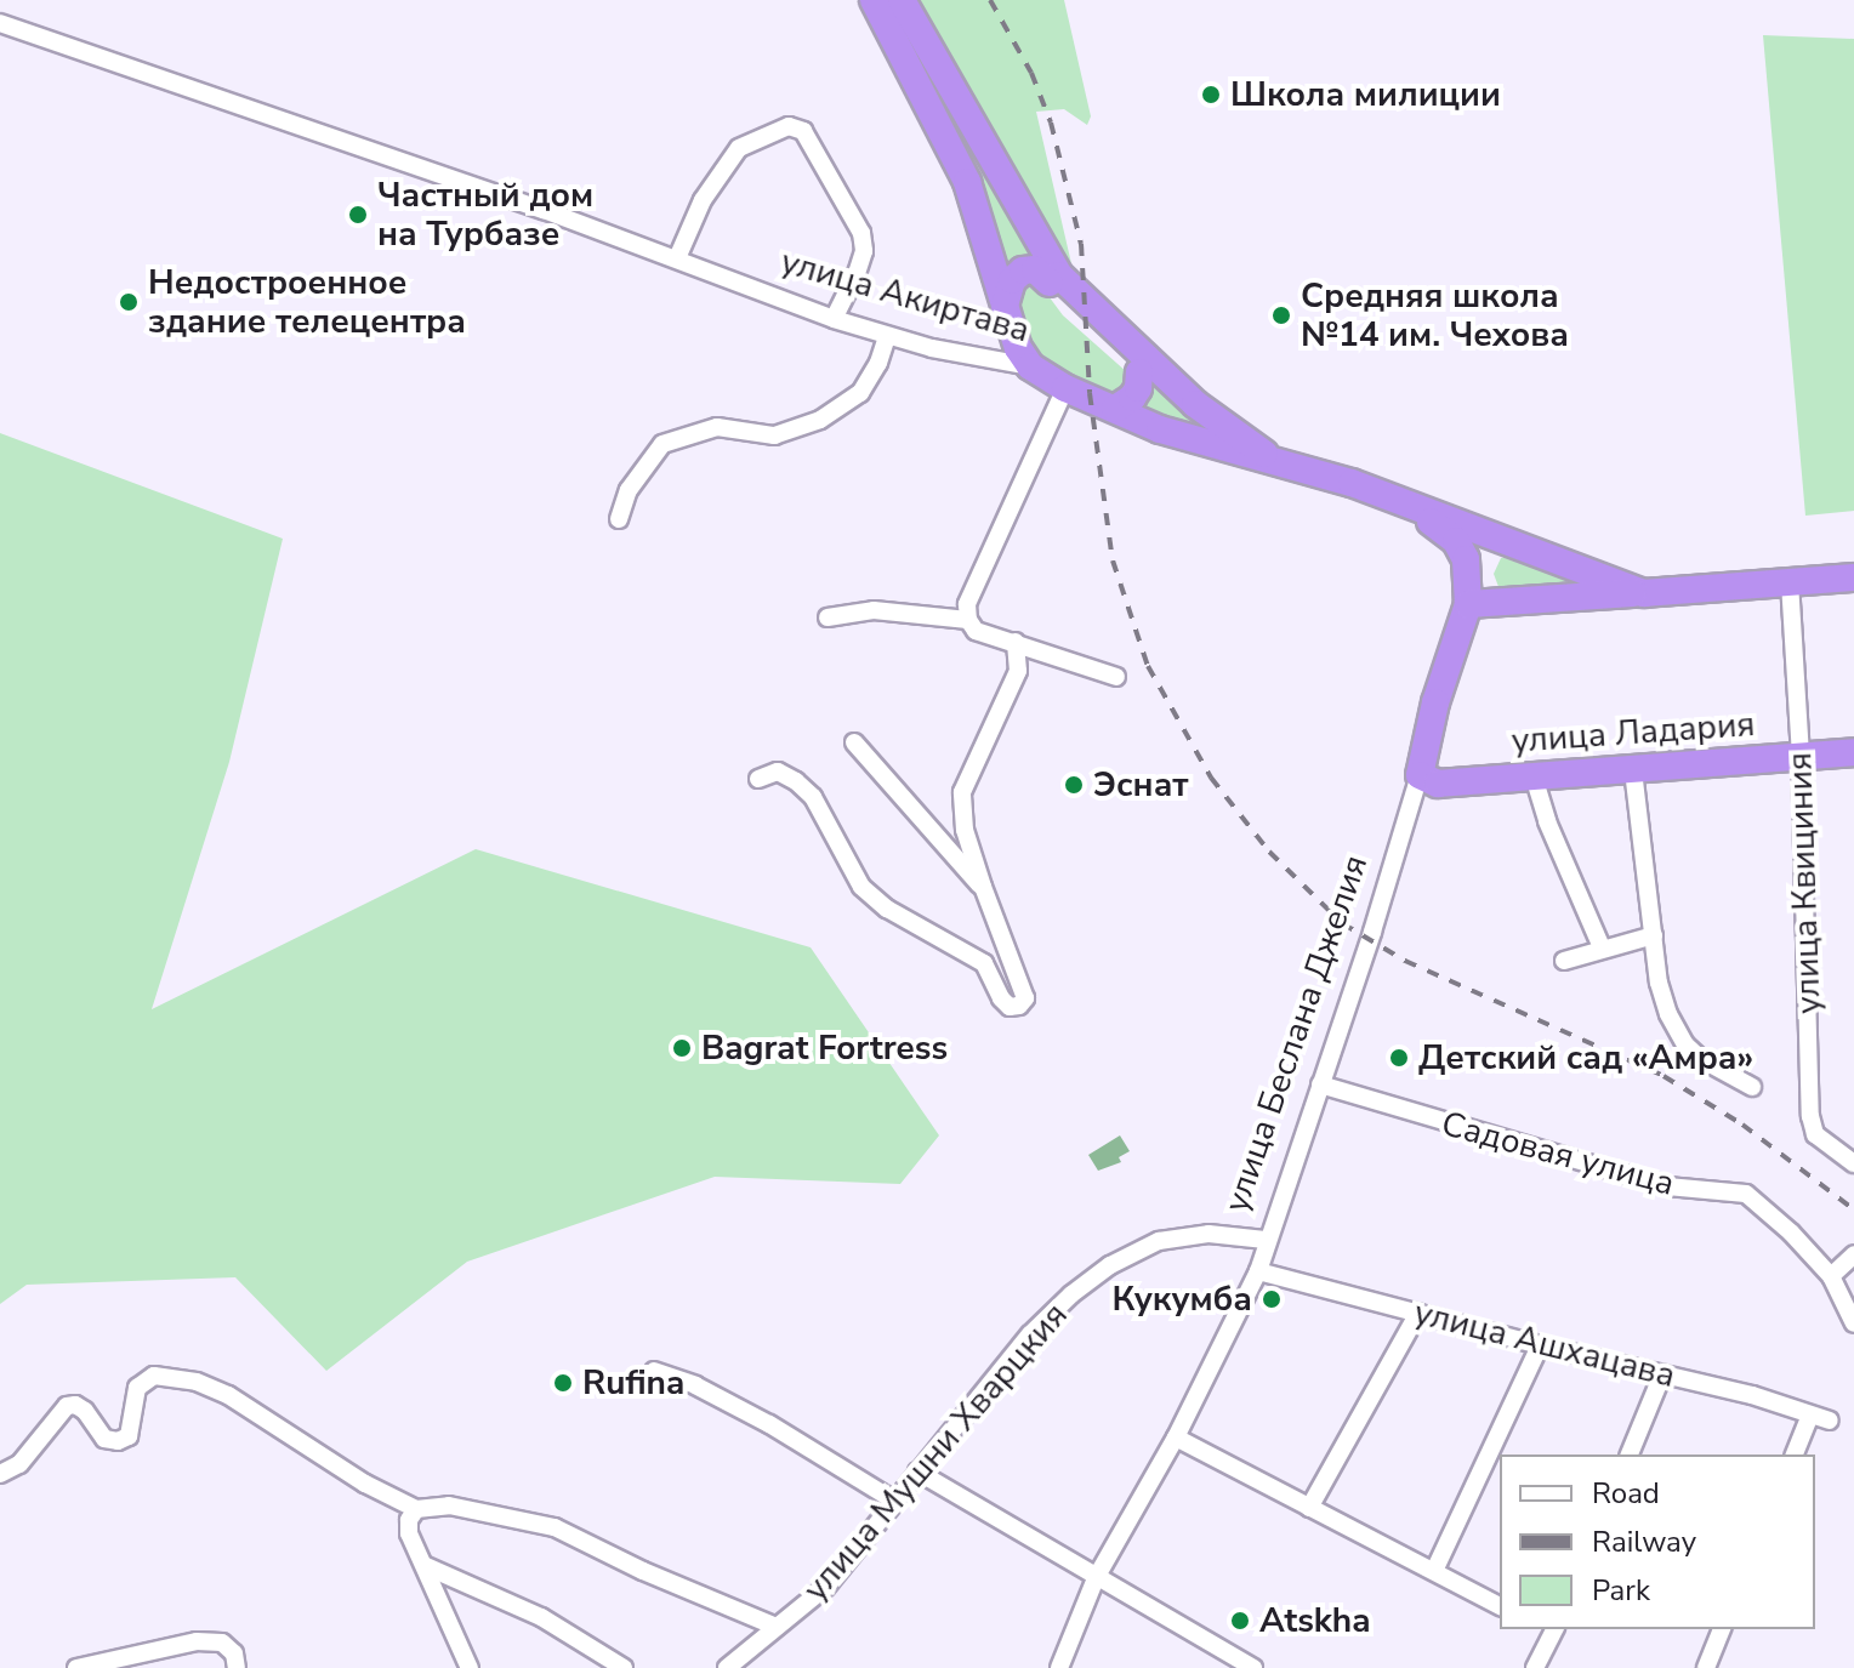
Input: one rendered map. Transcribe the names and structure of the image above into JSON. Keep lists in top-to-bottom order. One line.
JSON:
{"streets":{"highway":["улица Акиртава","улица Ладария","улица Беслана Джелия"],"street":["улица Квициния","Садовая улица","улица Ашхацава","улица Мушни Хварцкия"]},"crossings":[["улица Акиртава","улица Квициния"],["улица Акиртава","улица Беслана Джелия"],["улица Ладария","улица Квициния"],["улица Ладария","улица Беслана Джелия"],["улица Беслана Джелия","Садовая улица"],["улица Беслана Джелия","улица Ашхацава"],["улица Беслана Джелия","улица Мушни Хварцкия"]],"places":["Школа милиции","Частный дом на Турбазе","Недостроенное здание телецентра","Средняя школа №14 им. Чехова","Эснат","Bagrat Fortress","Детский сад «Амра»","Кукумба","Rufina","Atskha"],"legend":["Road","Railway","Park"]}
